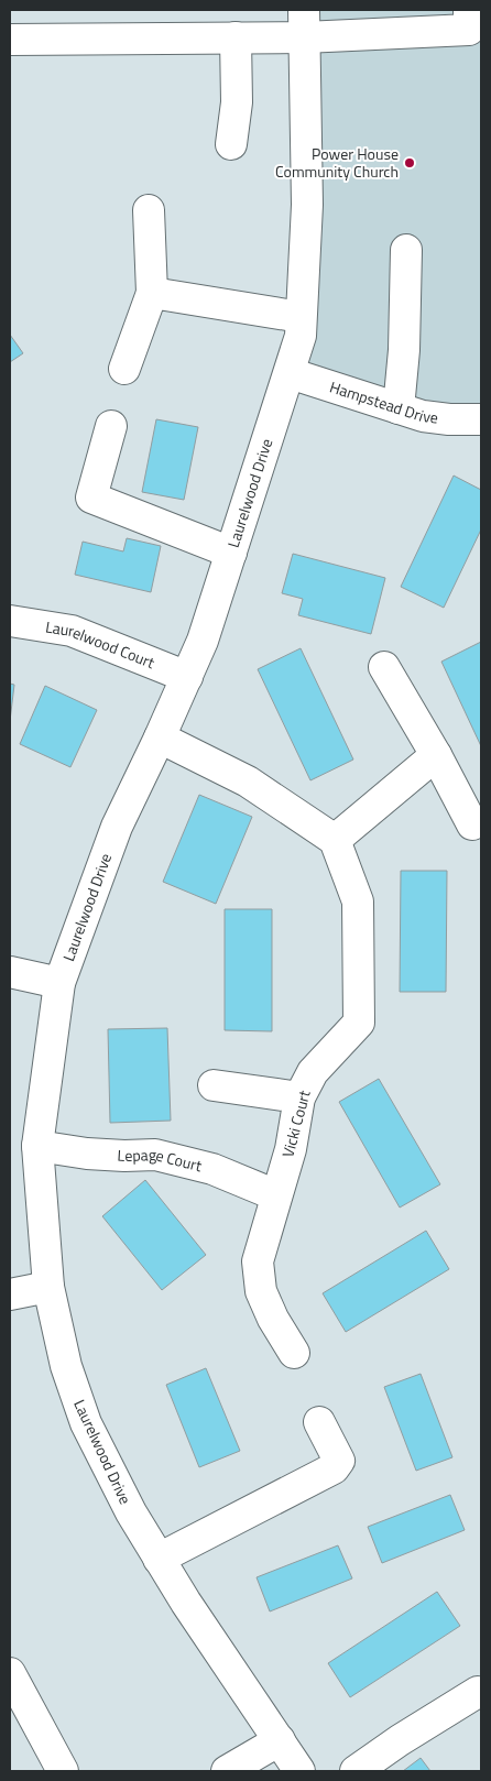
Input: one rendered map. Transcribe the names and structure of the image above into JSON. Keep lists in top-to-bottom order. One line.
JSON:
{"streets":{"street":["Hampstead Drive","Laurelwood Drive","Laurelwood Court","Vicki Court","Lepage Court"]},"crossings":[["Hampstead Drive","Laurelwood Drive"],["Laurelwood Drive","Laurelwood Court"],["Laurelwood Drive","Lepage Court"],["Vicki Court","Lepage Court"]],"places":["Power House Community Church"]}
